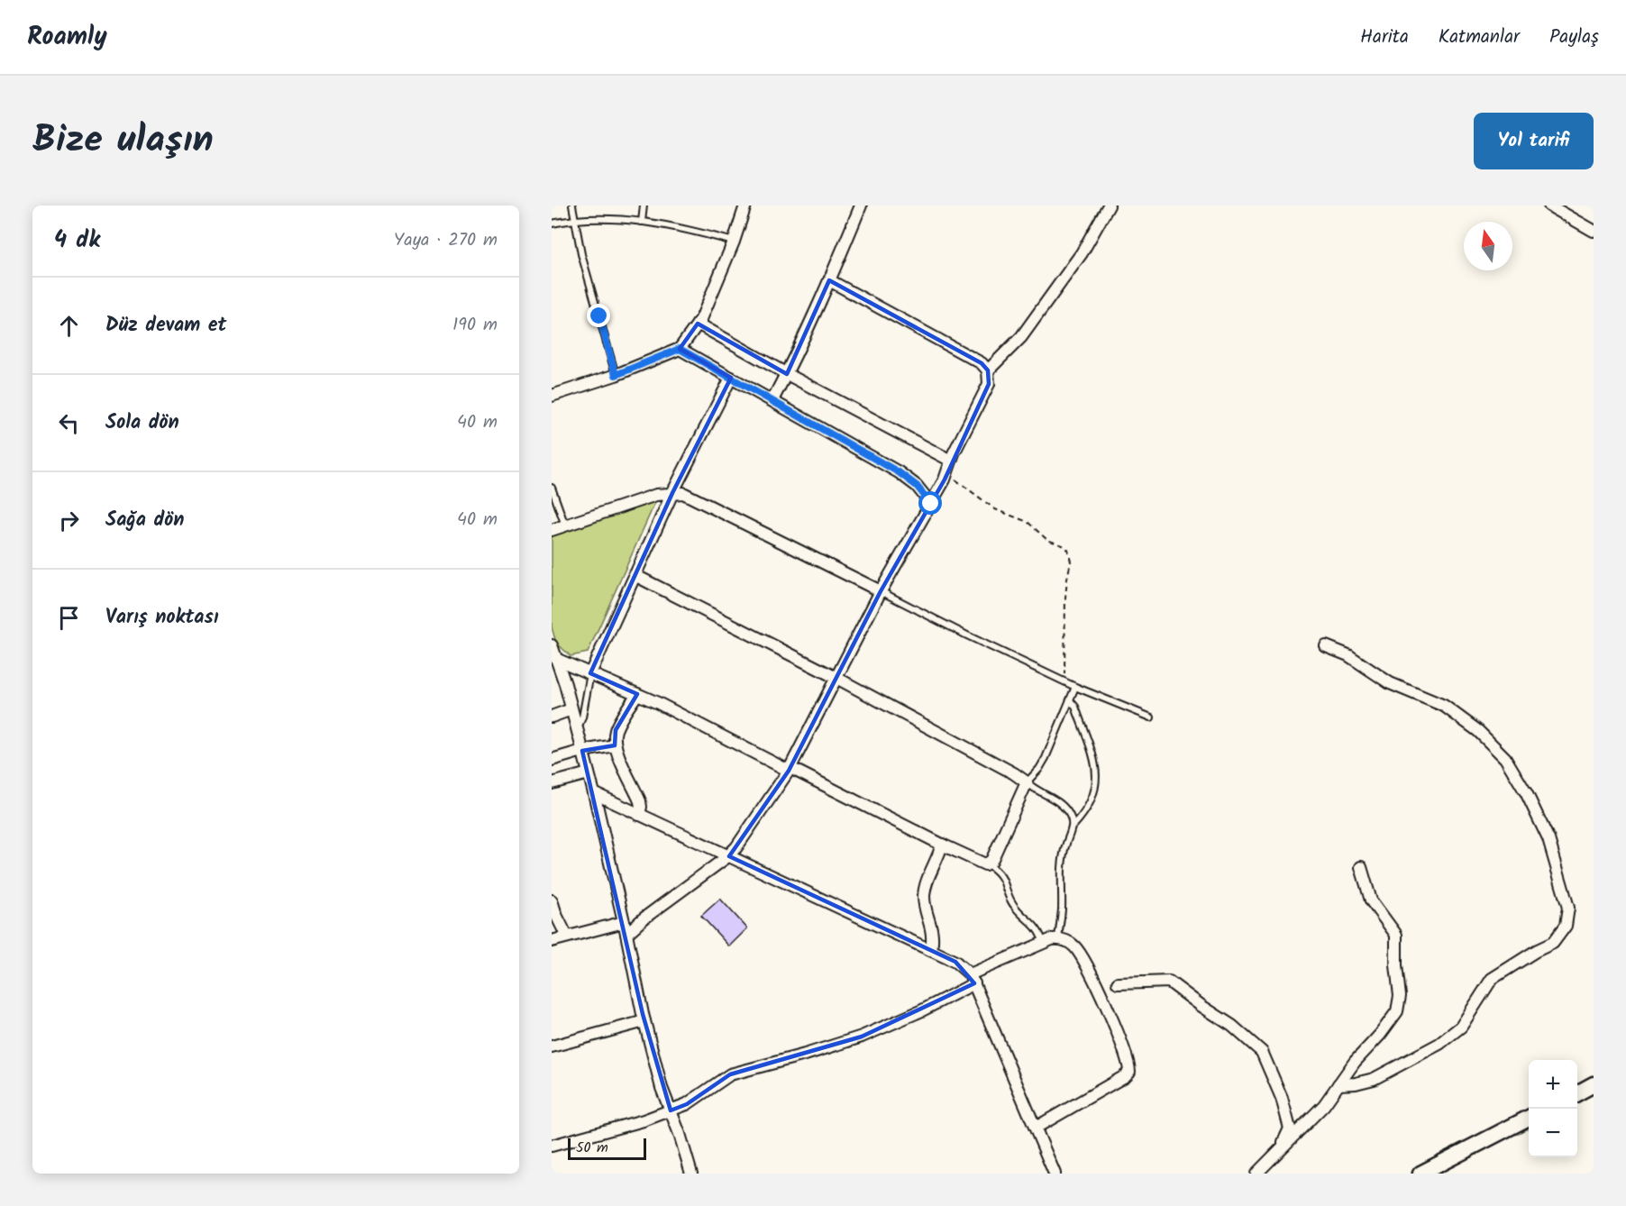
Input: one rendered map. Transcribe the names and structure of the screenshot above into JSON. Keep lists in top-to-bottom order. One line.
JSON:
{"scale_bar":"50 m","north":"top","page":{"header":"Roamly","nav":["Harita","Katmanlar","Paylaş"],"title":"Bize ulaşın","buttons":"Yol tarifi","heading":["4 dk","Yaya · 270 m"],"list":[["Düz devam et","190 m"],["Sola dön","40 m"],["Sağa dön","40 m"],"Varış noktası"],"map_buttons":["+","−"],"scale":"50 m"}}
